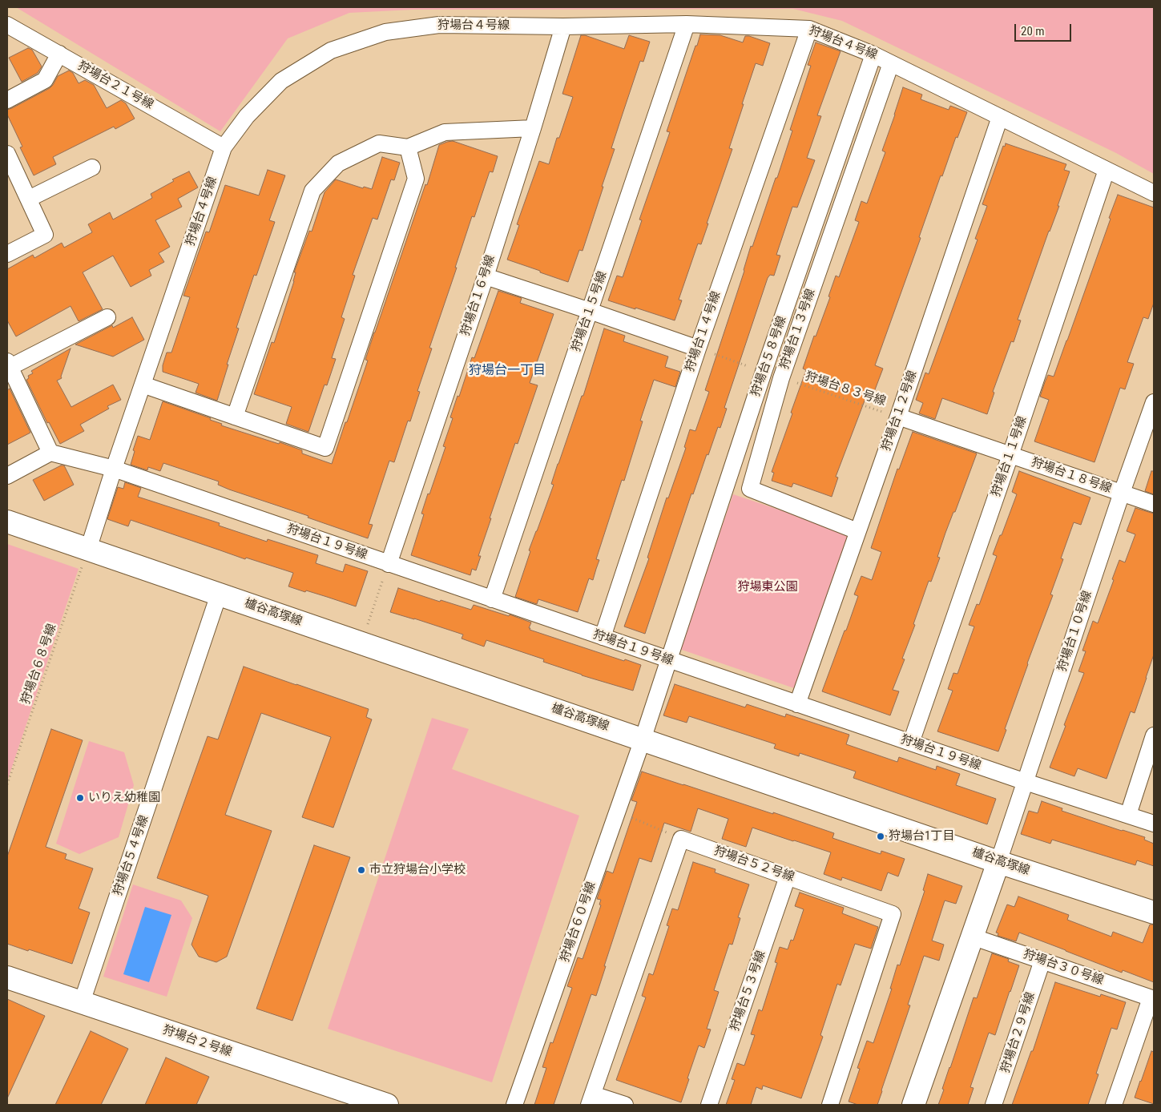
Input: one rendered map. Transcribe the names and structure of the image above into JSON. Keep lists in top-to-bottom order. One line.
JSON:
{"streets":{"street":["狩場台４号線","狩場台２１号線","狩場台１６号線","狩場台１５号線","狩場台１３号線","狩場台１４号線","狩場台５８号線","狩場台１２号線","狩場台１１号線","狩場台１８号線","狩場台１９号線","櫨谷高塚線","狩場台１０号線","狩場台５４号線","狩場台５２号線","狩場台６０号線","狩場台３０号線","狩場台５３号線","狩場台２９号線","狩場台２号線"],"path":["狩場台８３号線","狩場台６８号線"]},"crossings":[["狩場台４号線","狩場台２１号線"],["狩場台４号線","狩場台１６号線"],["狩場台４号線","狩場台１５号線"],["狩場台４号線","狩場台１３号線"],["狩場台４号線","狩場台１４号線"],["狩場台４号線","狩場台５８号線"],["狩場台４号線","狩場台１２号線"],["狩場台４号線","狩場台１１号線"],["狩場台４号線","狩場台１９号線"],["狩場台４号線","櫨谷高塚線"],["狩場台４号線","狩場台６８号線"],["狩場台１６号線","狩場台１９号線"],["狩場台１５号線","狩場台１９号線"],["狩場台１３号線","狩場台８３号線"],["狩場台１３号線","狩場台１２号線"],["狩場台１４号線","狩場台１９号線"],["狩場台５８号線","狩場台１９号線"],["狩場台５８号線","櫨谷高塚線"],["狩場台５８号線","狩場台６０号線"],["狩場台８３号線","狩場台１２号線"],["狩場台８３号線","狩場台１８号線"],["狩場台１２号線","狩場台１８号線"],["狩場台１２号線","狩場台１９号線"],["狩場台１１号線","狩場台１８号線"],["狩場台１１号線","狩場台１９号線"],["狩場台１８号線","狩場台１０号線"],["狩場台１９号線","狩場台１０号線"],["櫨谷高塚線","狩場台１０号線"],["櫨谷高塚線","狩場台６８号線"],["櫨谷高塚線","狩場台５４号線"],["櫨谷高塚線","狩場台６０号線"],["狩場台５４号線","狩場台２号線"],["狩場台５２号線","狩場台５３号線"],["狩場台３０号線","狩場台２９号線"]],"districts":["狩場台一丁目"],"parks":["狩場東公園"],"places":["いりえ幼稚園","狩場台1丁目","市立狩場台小学校"],"scale_bar":"20 m"}
